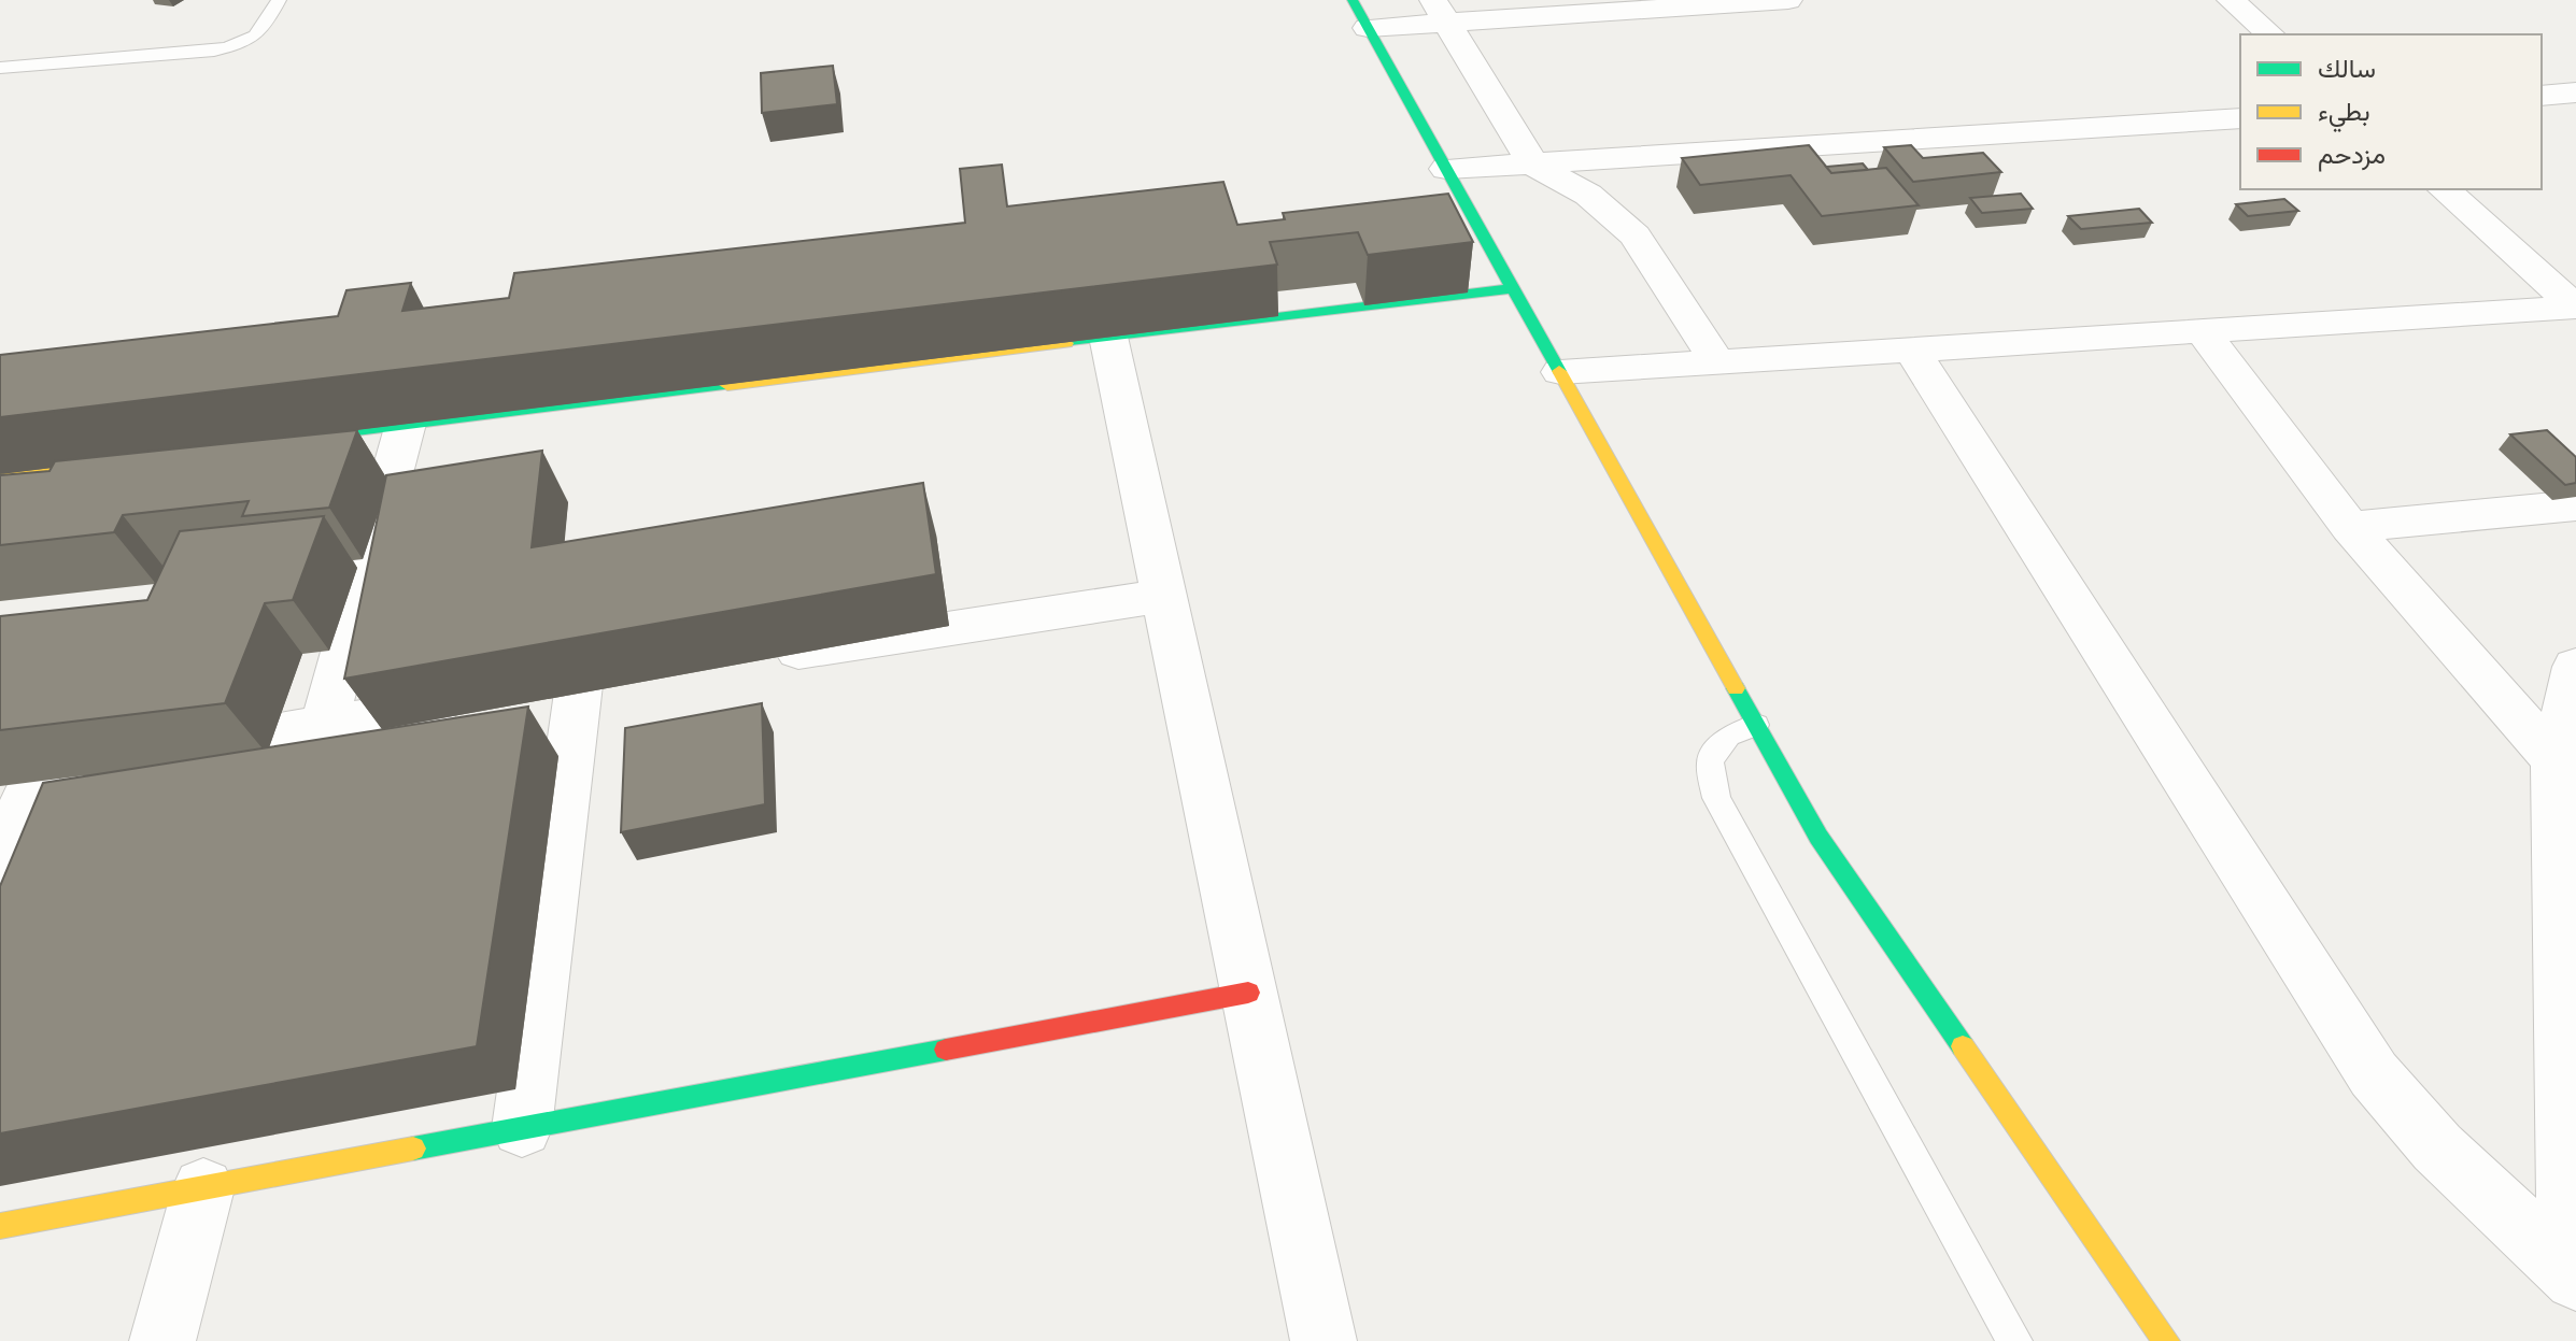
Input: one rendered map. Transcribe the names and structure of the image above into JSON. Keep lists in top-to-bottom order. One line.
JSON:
{"legend":["سالك","بطيء","مزدحم"]}
